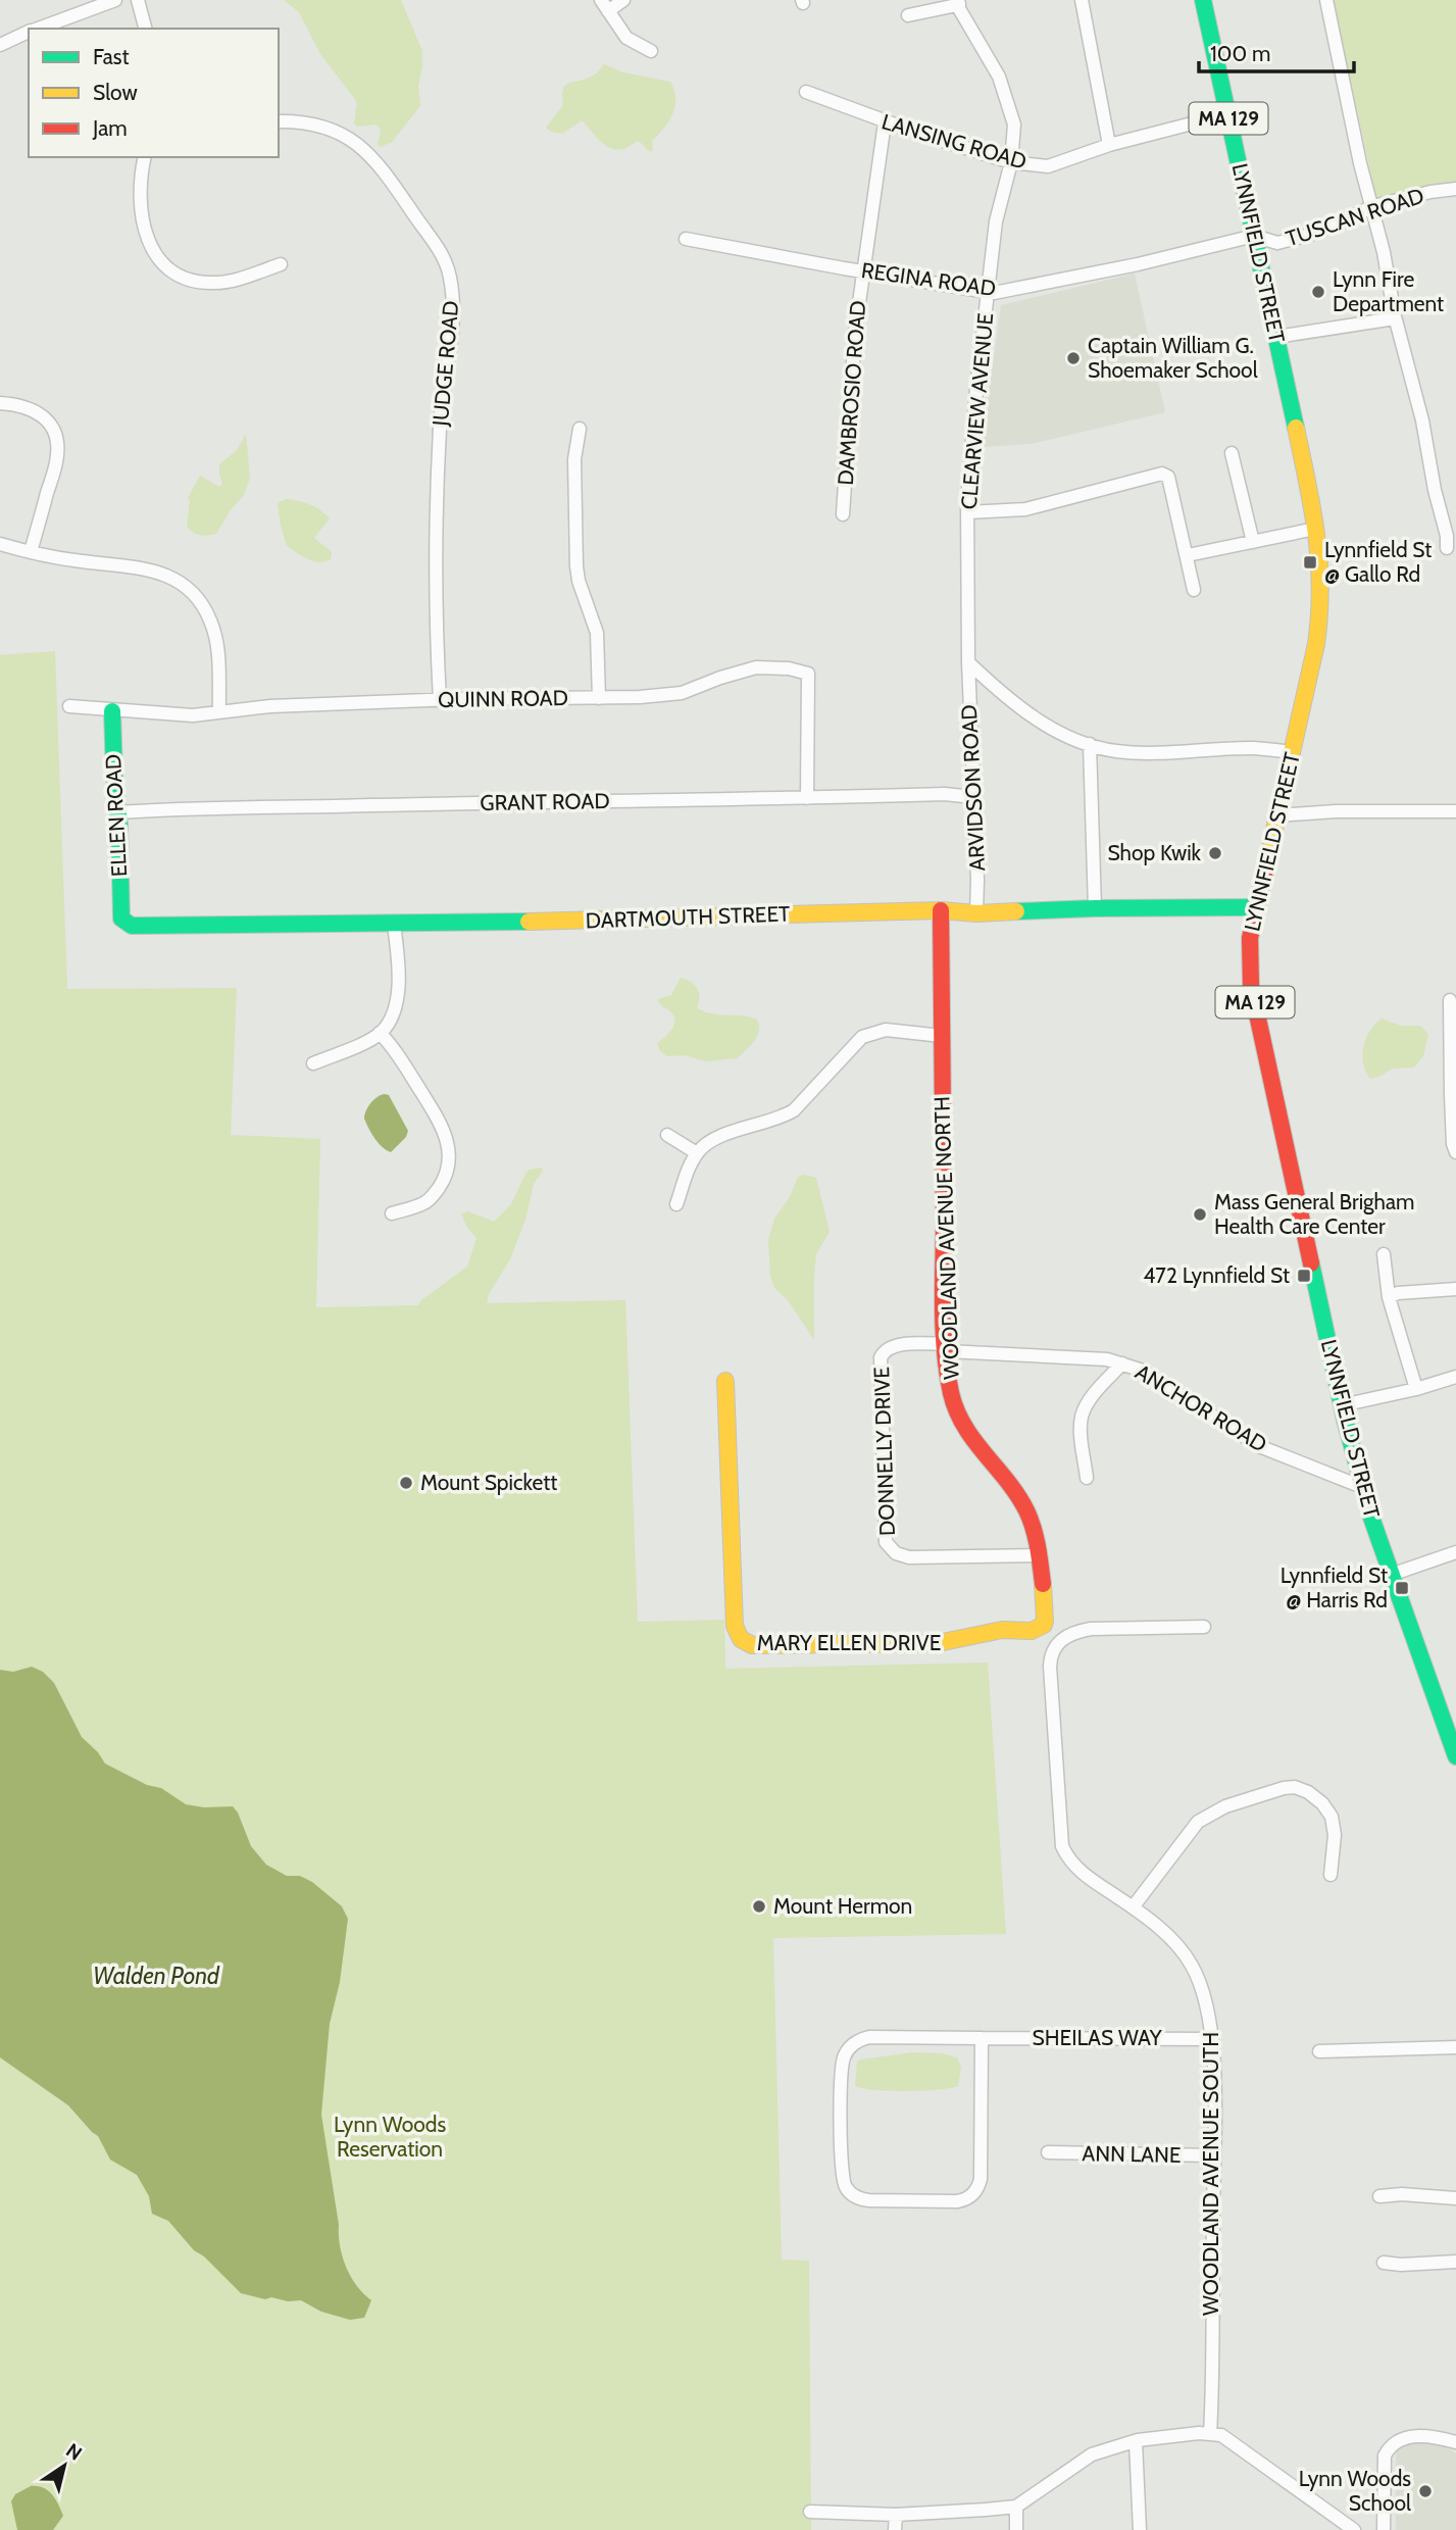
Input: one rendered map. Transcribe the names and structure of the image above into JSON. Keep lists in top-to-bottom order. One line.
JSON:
{"streets":{"street":["MA 129","LANSING ROAD","TUSCAN ROAD","LYNNFIELD STREET","REGINA ROAD","JUDGE ROAD","DAMBROSIO ROAD","CLEARVIEW AVENUE","QUINN ROAD","ARVIDSON ROAD","GRANT ROAD","ELLEN ROAD","DARTMOUTH STREET","WOODLAND AVENUE NORTH","ANCHOR ROAD","DONNELLY DRIVE","MARY ELLEN DRIVE","SHEILAS WAY","ANN LANE","WOODLAND AVENUE SOUTH"]},"crossings":[["LANSING ROAD","LYNNFIELD STREET"],["LANSING ROAD","DAMBROSIO ROAD"],["LANSING ROAD","CLEARVIEW AVENUE"],["TUSCAN ROAD","LYNNFIELD STREET"],["TUSCAN ROAD","REGINA ROAD"],["LYNNFIELD STREET","REGINA ROAD"],["LYNNFIELD STREET","DARTMOUTH STREET"],["LYNNFIELD STREET","ANCHOR ROAD"],["REGINA ROAD","DAMBROSIO ROAD"],["REGINA ROAD","CLEARVIEW AVENUE"],["JUDGE ROAD","QUINN ROAD"],["CLEARVIEW AVENUE","ARVIDSON ROAD"],["QUINN ROAD","GRANT ROAD"],["QUINN ROAD","ELLEN ROAD"],["ARVIDSON ROAD","GRANT ROAD"],["ARVIDSON ROAD","DARTMOUTH STREET"],["GRANT ROAD","ELLEN ROAD"],["ELLEN ROAD","DARTMOUTH STREET"],["DARTMOUTH STREET","WOODLAND AVENUE NORTH"],["WOODLAND AVENUE NORTH","ANCHOR ROAD"],["WOODLAND AVENUE NORTH","DONNELLY DRIVE"],["WOODLAND AVENUE NORTH","MARY ELLEN DRIVE"],["ANCHOR ROAD","DONNELLY DRIVE"],["SHEILAS WAY","WOODLAND AVENUE SOUTH"],["ANN LANE","WOODLAND AVENUE SOUTH"]],"water":["Walden Pond"],"parks":["Lynn Woods Reservation"],"places":{"other":["Lynn Fire Department","Captain William G. Shoemaker School","Shop Kwik","Mass General Brigham Health Care Center","Mount Spickett","Mount Hermon","Lynn Woods School"],"transit":["Lynnfield St @ Gallo Rd","472 Lynnfield St","Lynnfield St @ Harris Rd"]},"legend":["Fast","Slow","Jam"],"scale_bar":"100 m","north":"top right"}
